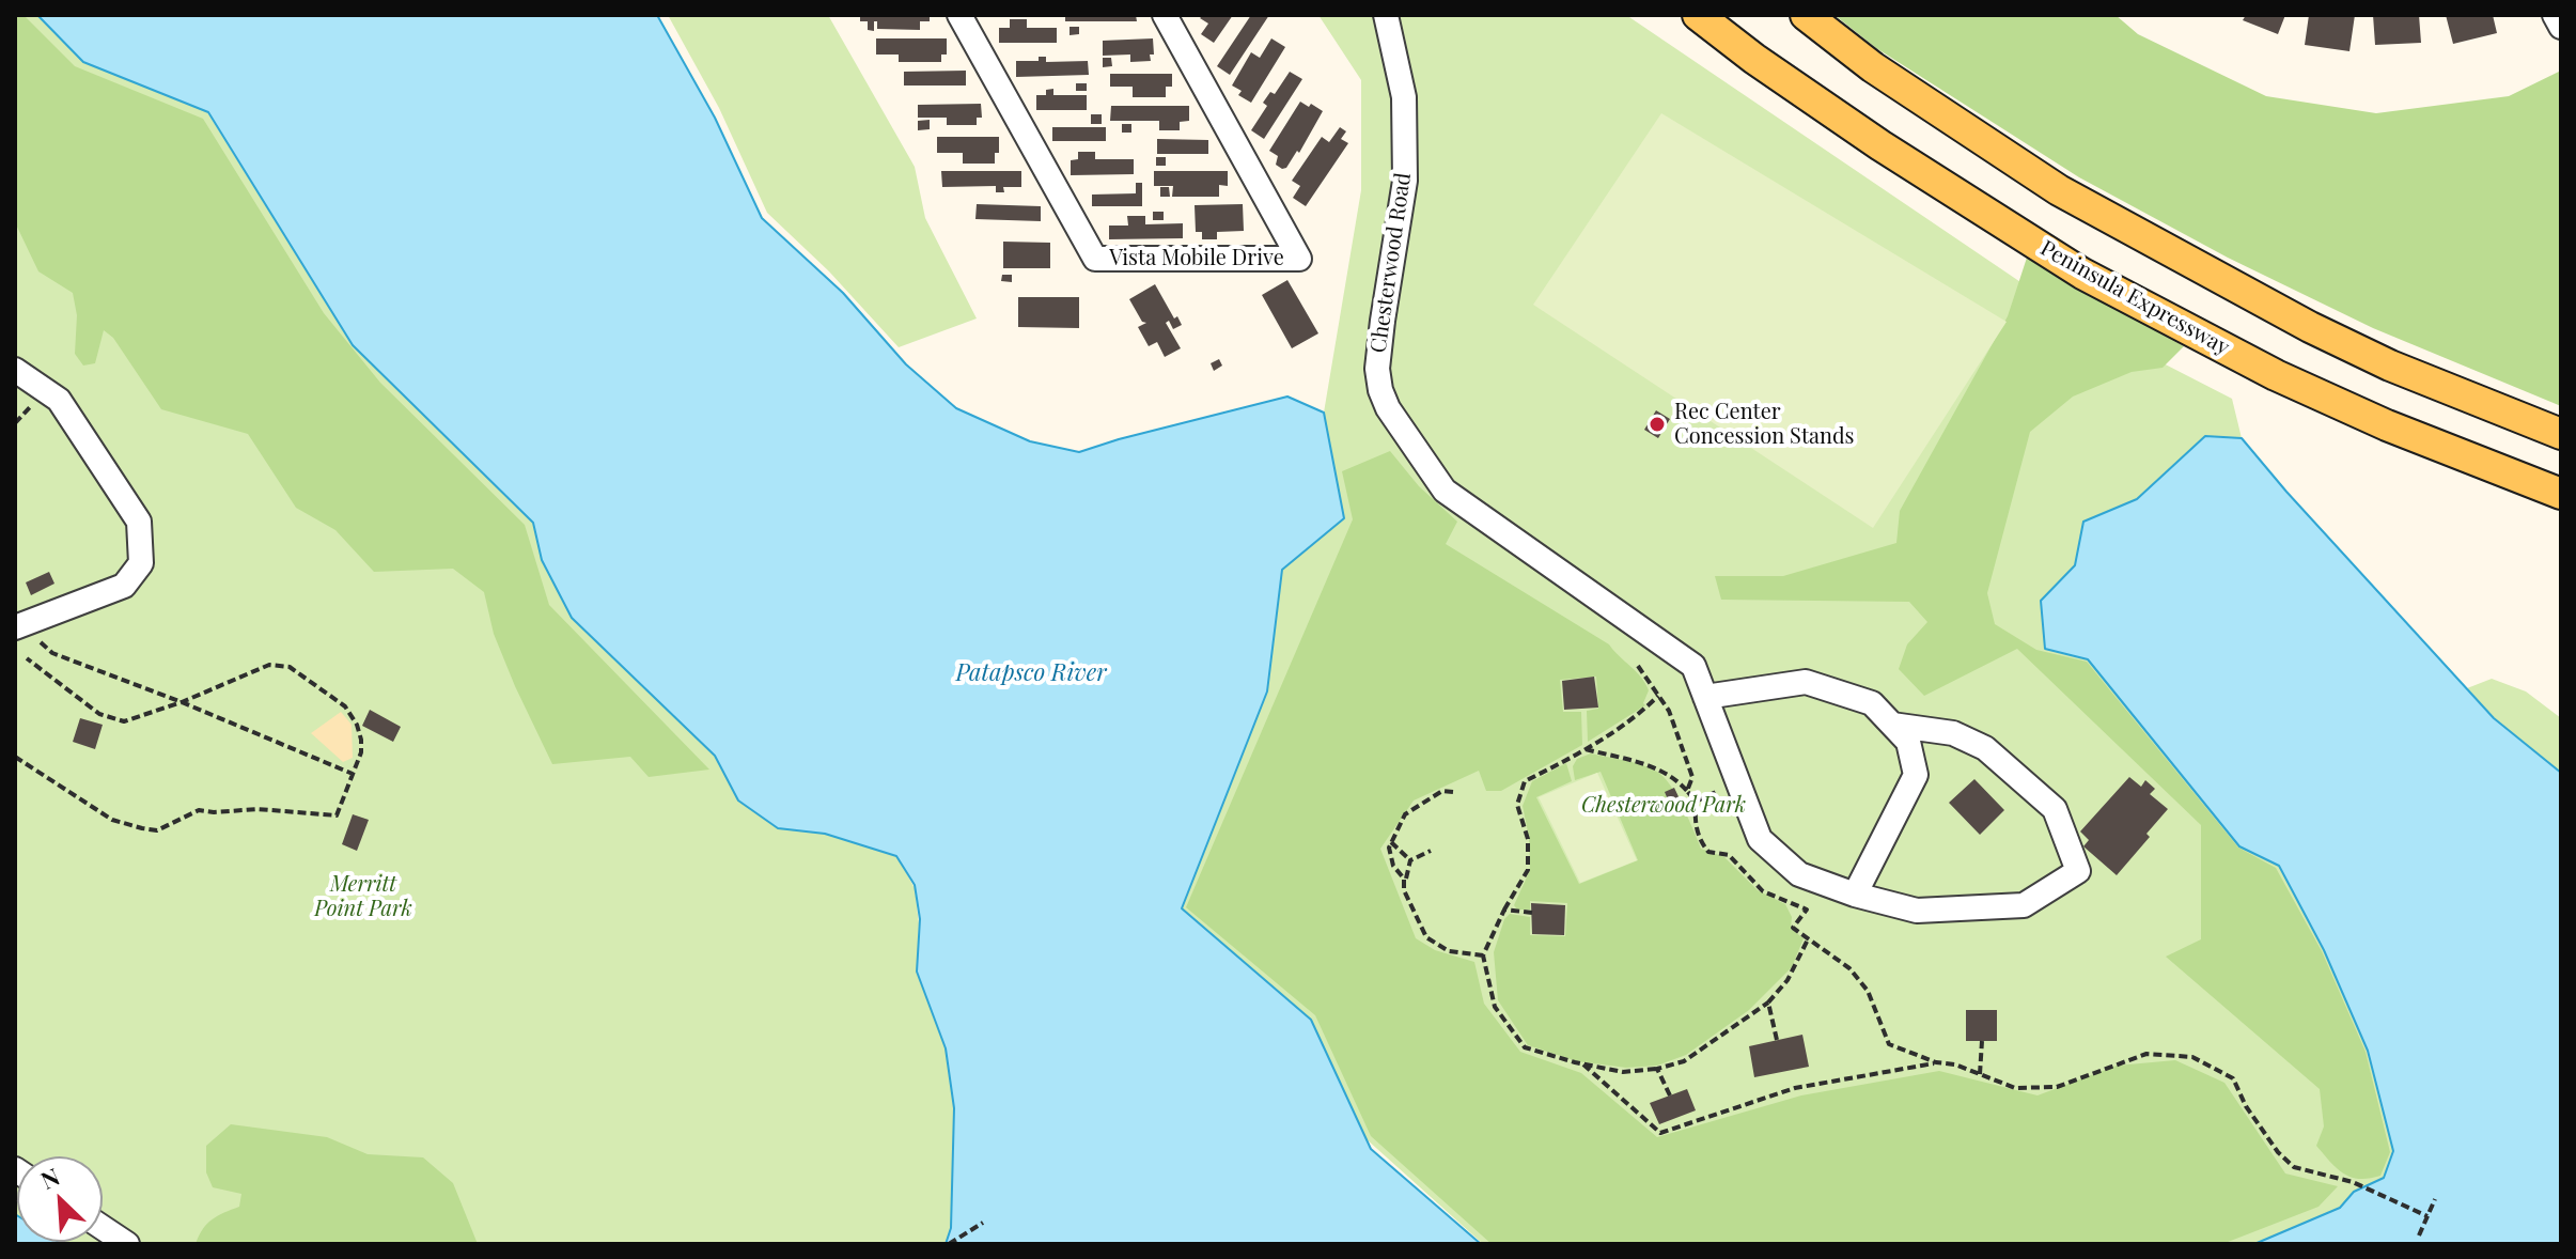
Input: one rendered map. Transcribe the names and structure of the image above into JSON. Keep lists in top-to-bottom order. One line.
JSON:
{"streets":{"main road":["Peninsula Expressway"],"street":["Vista Mobile Drive","Chesterwood Road"]},"water":["Patapsco River"],"parks":["Chesterwood Park","Merritt Point Park"],"places":["Rec Center Concession Stands"],"north":"top left"}
